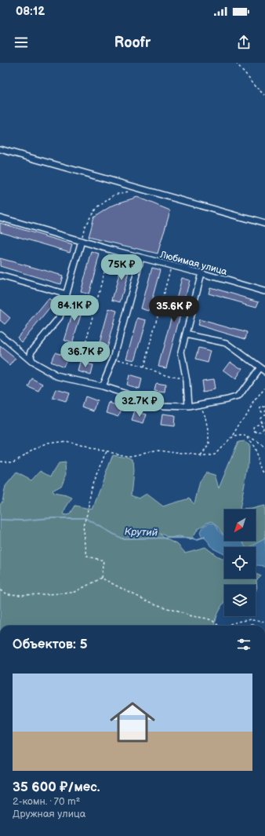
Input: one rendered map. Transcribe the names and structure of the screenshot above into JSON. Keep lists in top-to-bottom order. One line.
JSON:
{"streets":{"street":["Любимая улица"]},"water":["Крутий"],"north":"bottom left","page":{"status":"08:12","header":"Roofr","price":["75K ₽","84.1K ₽","35.6K ₽","36.7K ₽","32.7K ₽"],"heading":"Объектов: 5","list":[{"name":"35 600 ₽/мес.","note":"2-комн. · 70 m² · Дружная улица"}]}}
